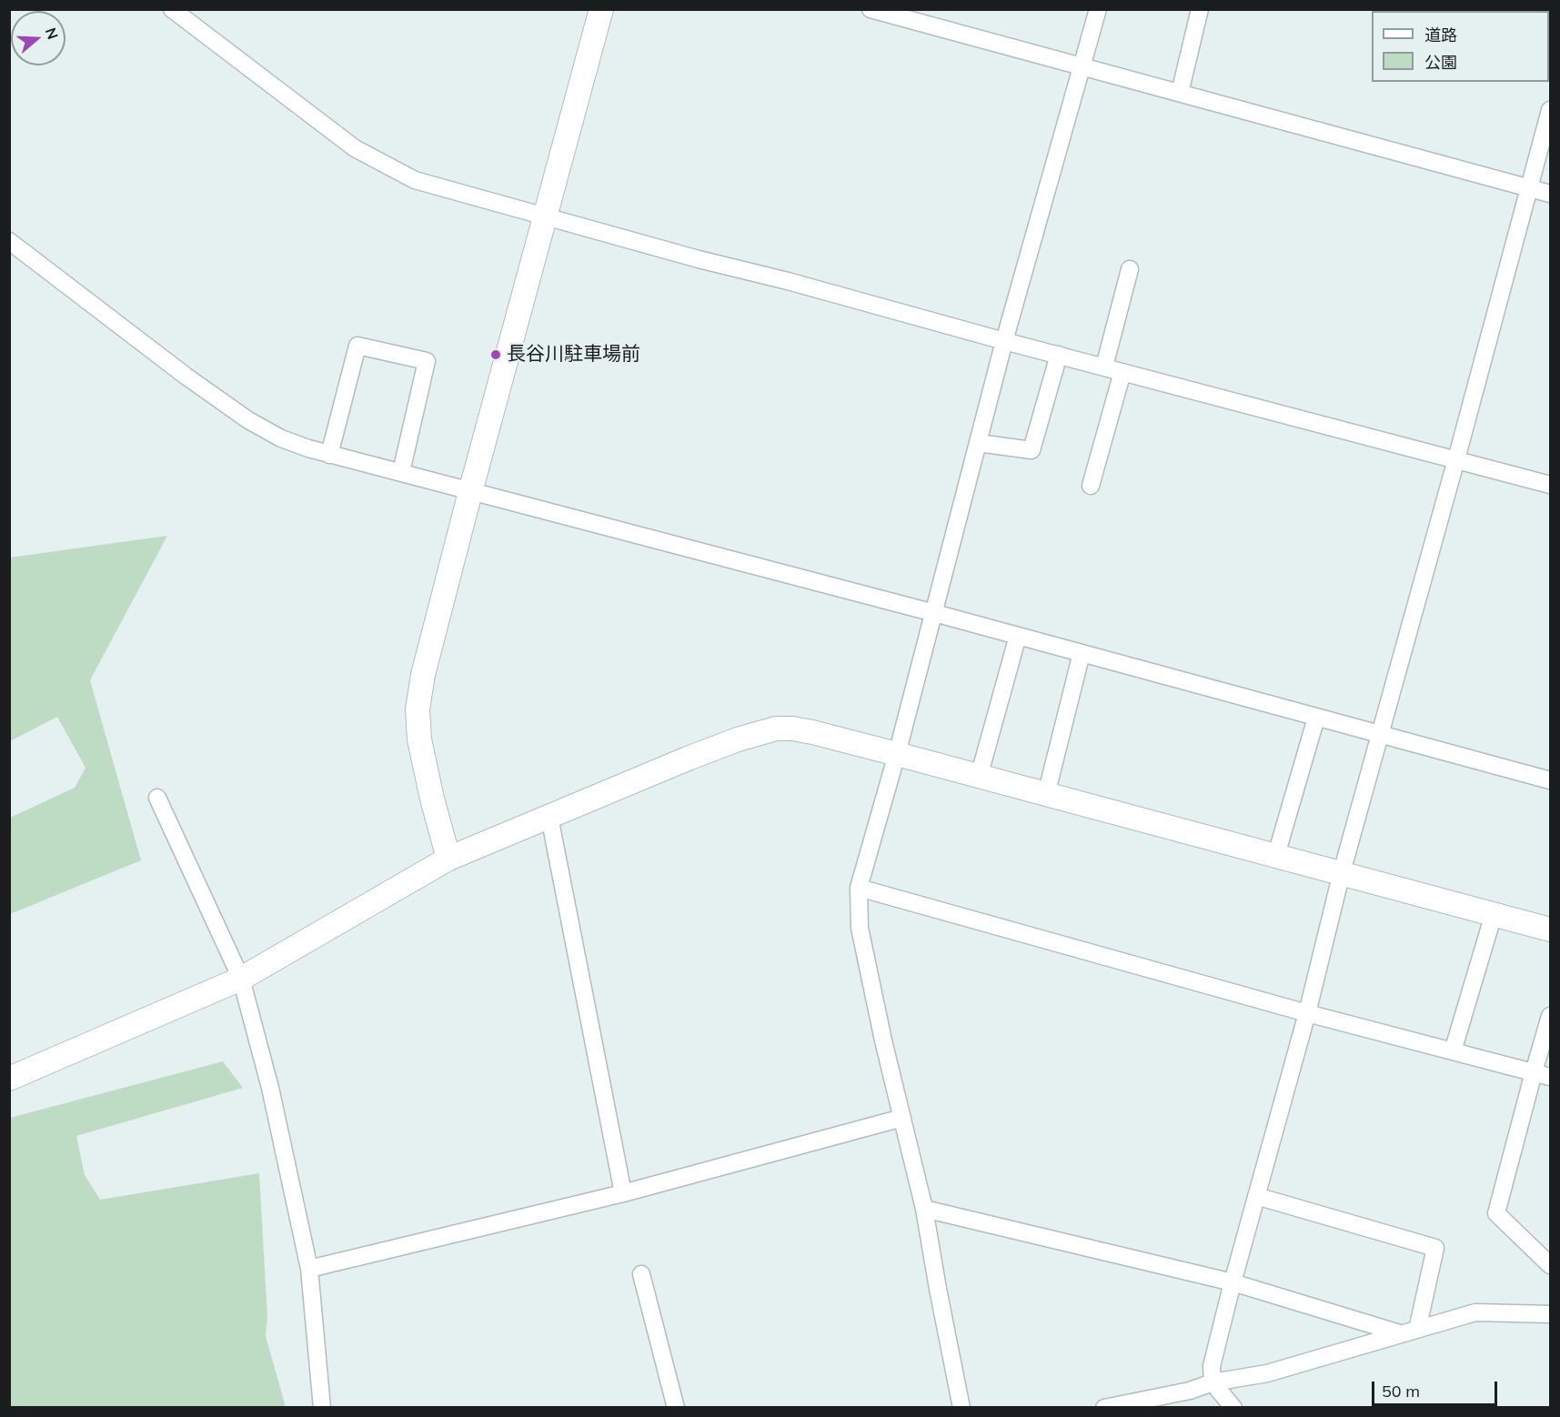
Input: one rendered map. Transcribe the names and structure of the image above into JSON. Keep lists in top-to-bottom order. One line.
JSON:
{"places":["長谷川駐車場前"],"legend":["道路","公園"],"scale_bar":"50 m","north":"right"}
